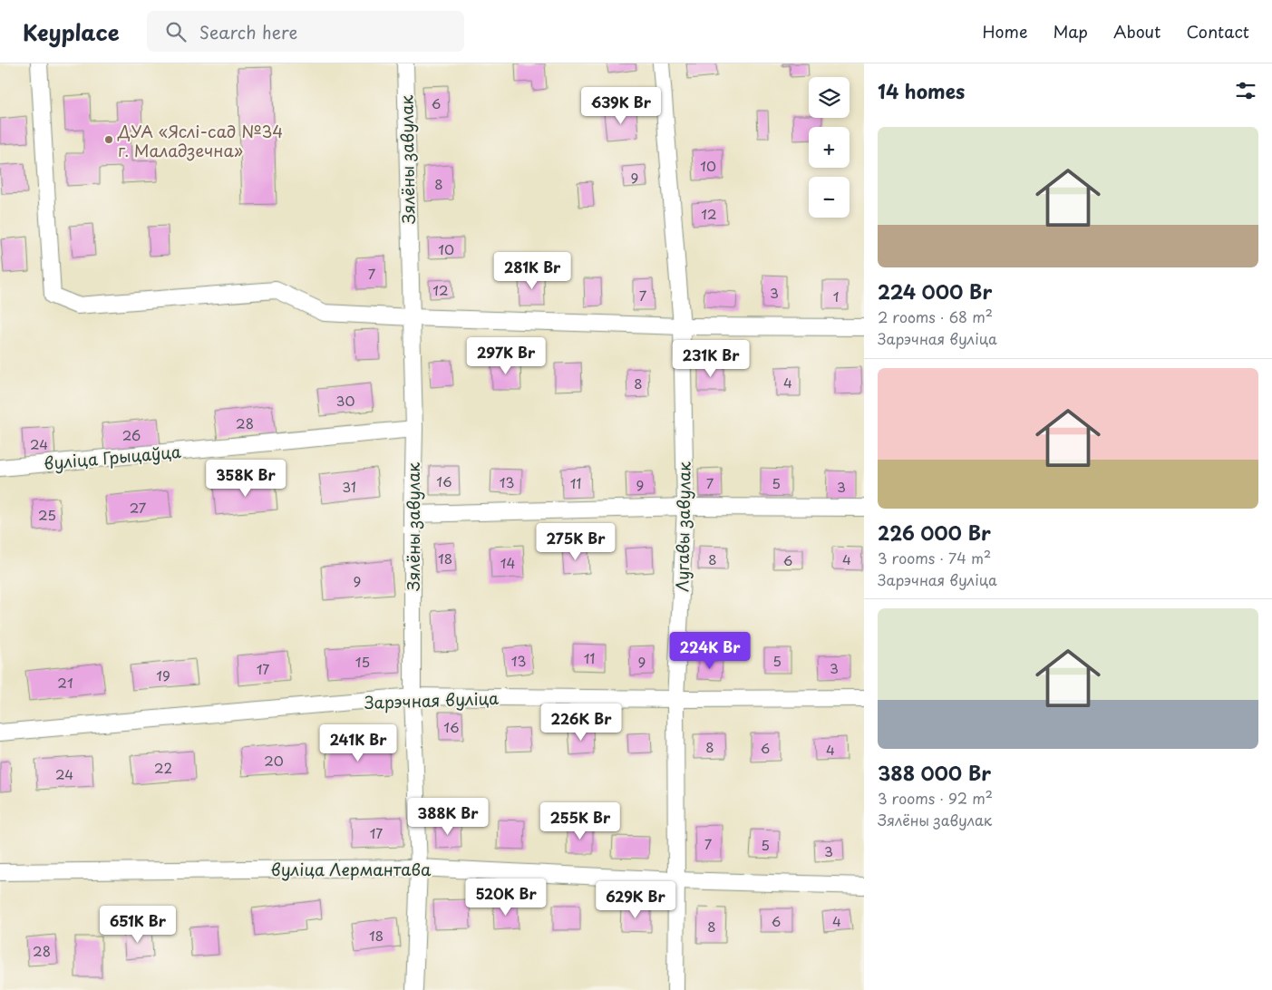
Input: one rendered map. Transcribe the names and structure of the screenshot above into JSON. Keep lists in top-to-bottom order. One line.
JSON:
{"streets":{"street":["Зялёны завулак","вуліца Грыцаўца","Лугавы завулак","Зарэчная вуліца","вуліца Лермантава"]},"crossings":[["Зялёны завулак","вуліца Грыцаўца"],["Зялёны завулак","Зарэчная вуліца"],["Зялёны завулак","вуліца Лермантава"],["Лугавы завулак","Зарэчная вуліца"],["Лугавы завулак","вуліца Лермантава"]],"places":["ДУА «Яслі-сад №34 г. Маладзечна»"],"house_numbers":["6","10","9","8","12","10","7","12","3","7","1","4","8","30","28","26","24","16","13","11","7","5","9","31","3","27","25","18","8","4","6","14","9","11","13","5","15","9","3","17","19","21","16","8","6","4","20","22","24","17","7","5","3","6","4","8","18","28"],"page":{"header":"Keyplace","search":"Search here","nav":["Home","Map","About","Contact"],"heading":"14 homes","map_buttons":["+","−"],"price":["639K Br","281K Br","297K Br","231K Br","358K Br","275K Br","224K Br","226K Br","241K Br","388K Br","255K Br","520K Br","629K Br","651K Br"],"list":[{"name":"224 000 Br","note":"2 rooms · 68 m² · Зарэчная вуліца"},{"name":"226 000 Br","note":"3 rooms · 74 m² · Зарэчная вуліца"},{"name":"388 000 Br","note":"3 rooms · 92 m² · Зялёны завулак"}]}}
